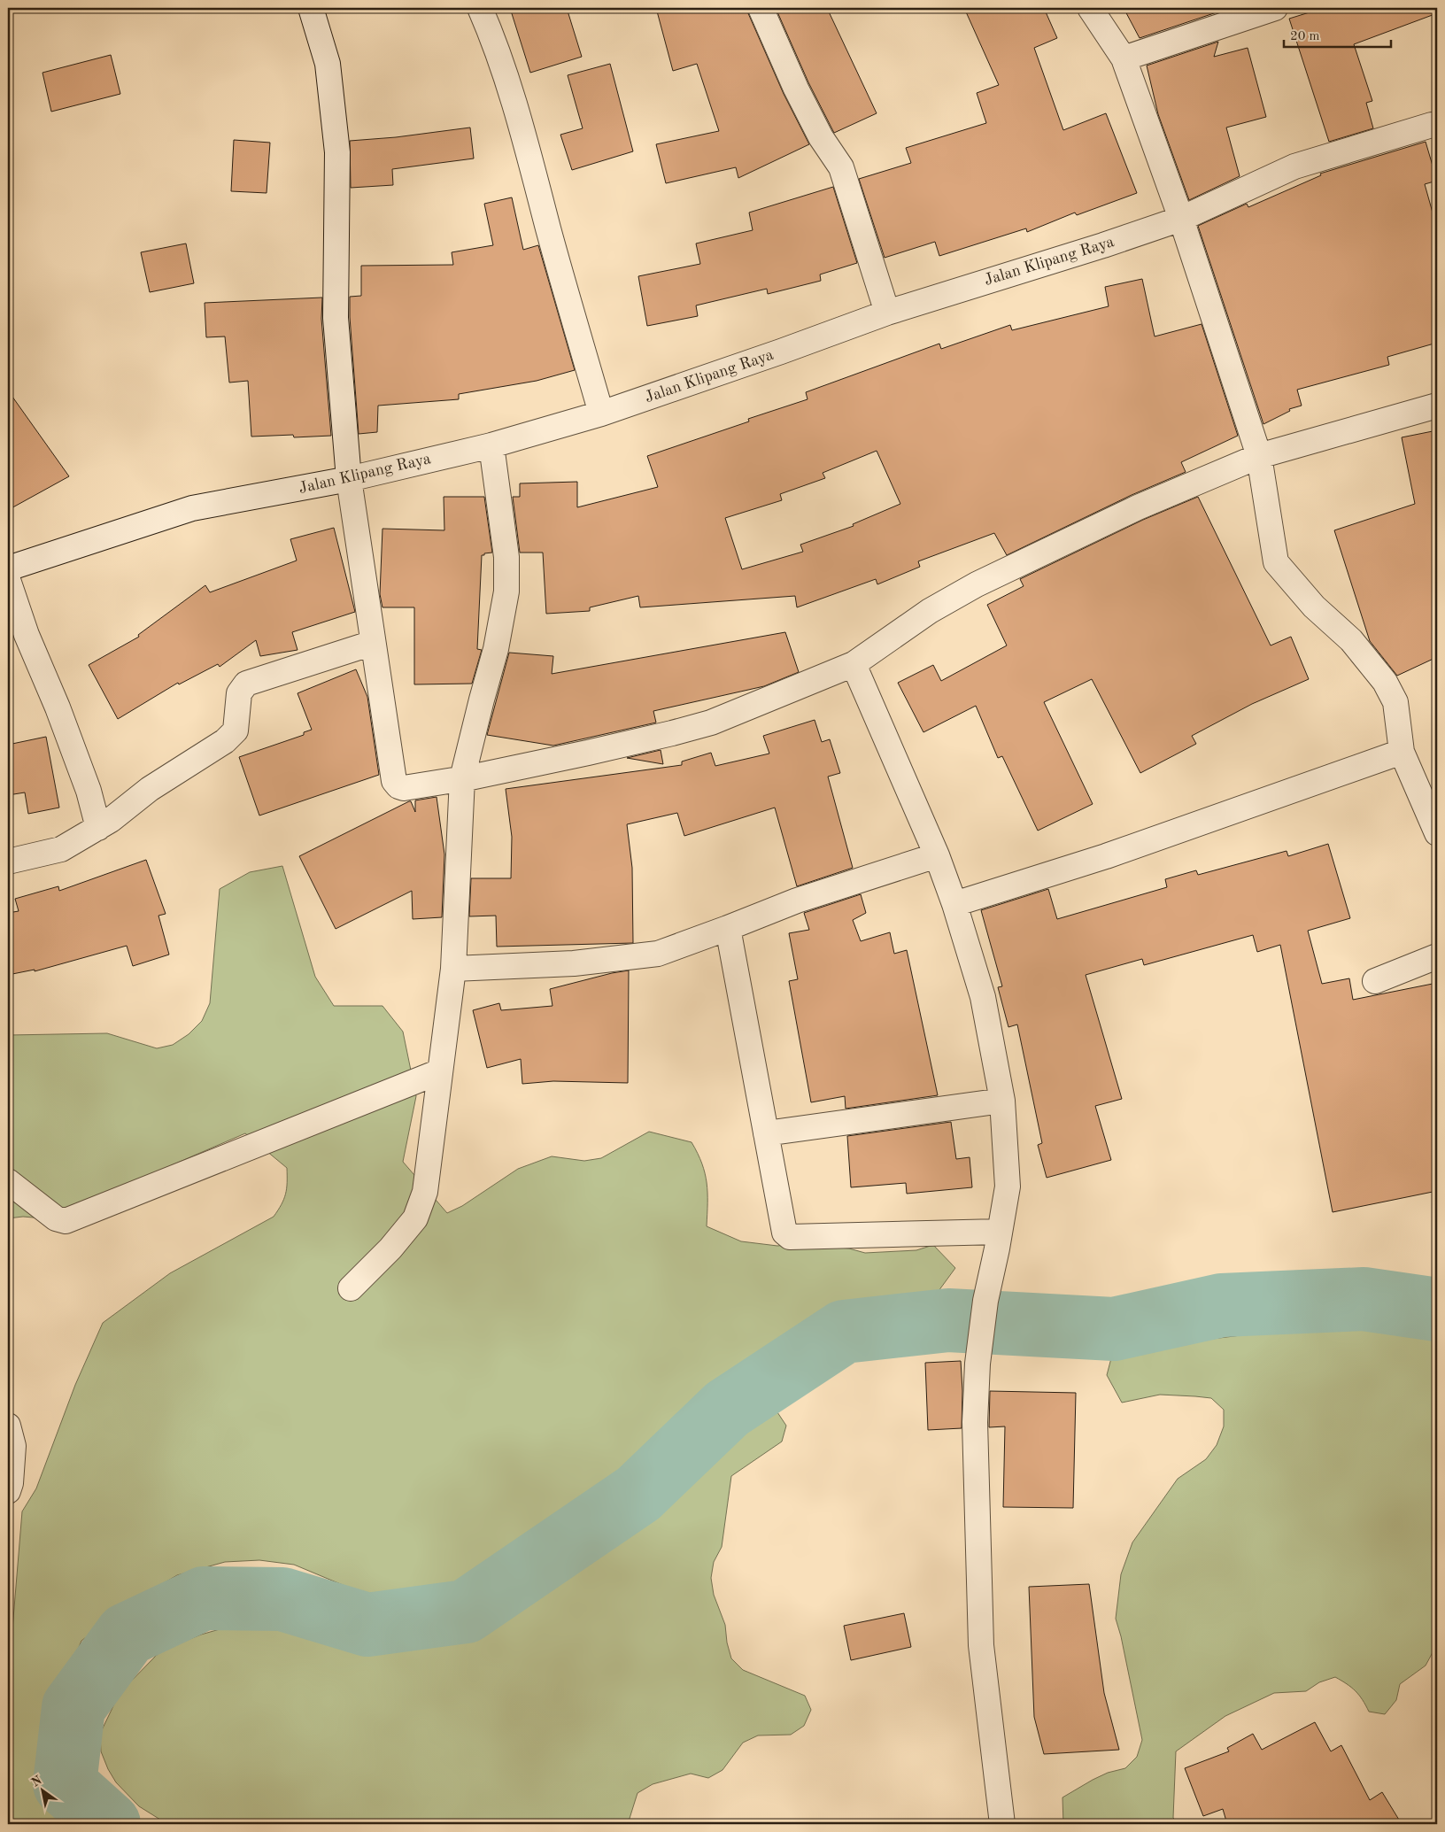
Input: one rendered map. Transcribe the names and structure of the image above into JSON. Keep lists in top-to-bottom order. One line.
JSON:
{"streets":{"street":["Jalan Klipang Raya"]},"scale_bar":"20 m","north":"top left"}
